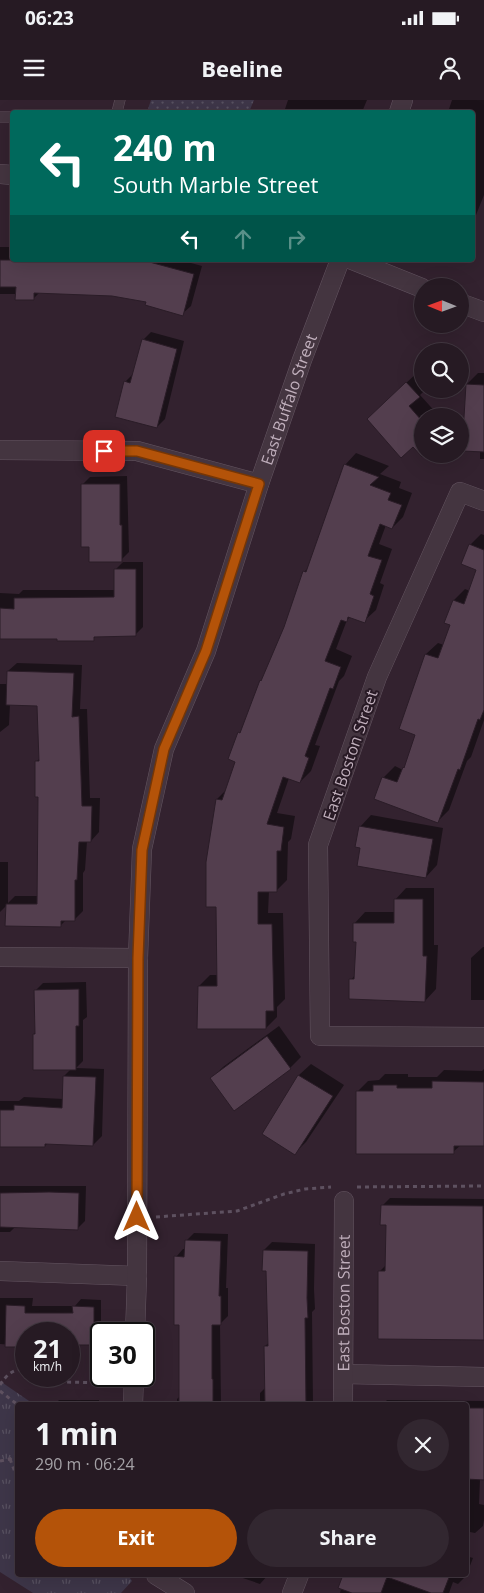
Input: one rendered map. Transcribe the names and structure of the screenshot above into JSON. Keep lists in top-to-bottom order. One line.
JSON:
{"streets":{"street":["East Buffalo Street","East Boston Street"]},"north":"left","page":{"status":"06:23","header":"Beeline","turn":["240 m","South Marble Street"],"speed":"21 km/h","limit":"30","heading":["1 min","290 m · 06:24"],"buttons":["Exit","Share"]}}
